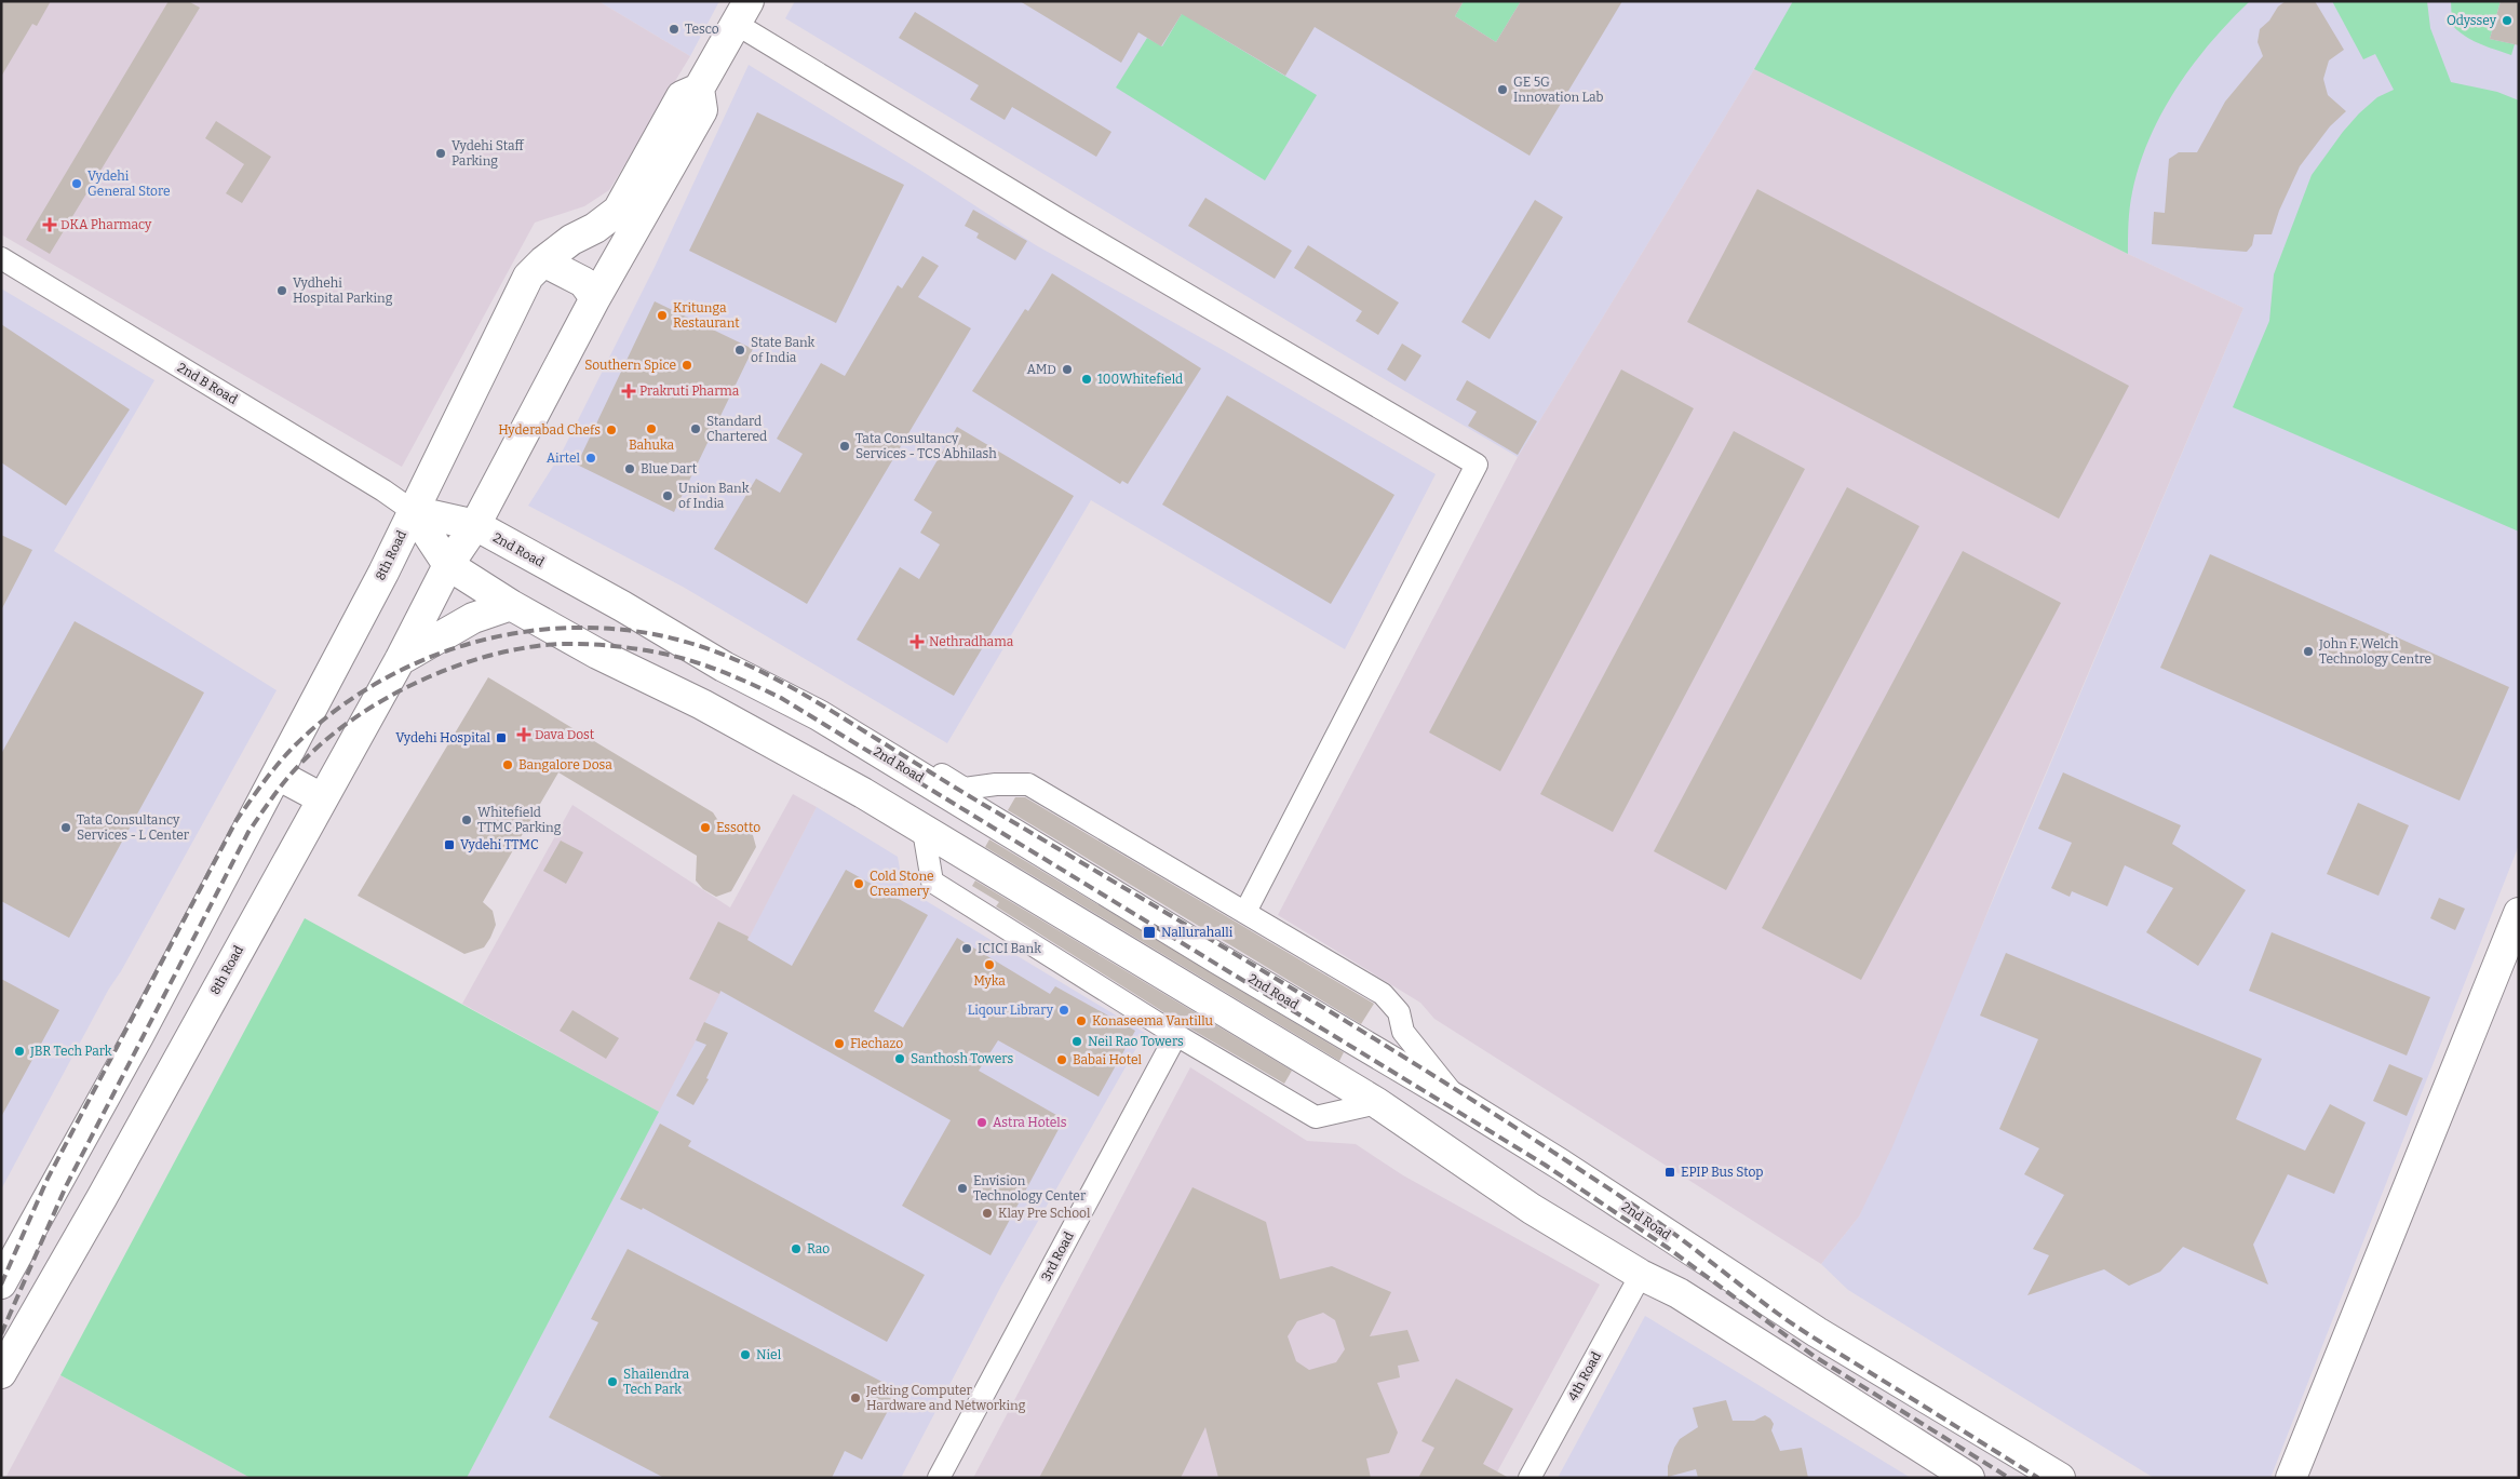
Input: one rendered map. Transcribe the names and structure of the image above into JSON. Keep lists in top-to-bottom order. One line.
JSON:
{"streets":{"main road":["2nd Road","8th Road"],"street":["2nd B Road","3rd Road","4th Road"]},"crossings":[["2nd B Road","2nd Road"],["2nd B Road","8th Road"],["2nd Road","8th Road"]],"places":{"other":["Odyssey","Tesco","GE 5G Innovation Lab","Vydehi Staff Parking","Vydehi General Store","Vydhehi Hospital Parking","Kritunga Restaurant","State Bank of India","Southern Spice","AMD","100Whitefield","Bahuka","Standard Chartered","Hyderabad Chefs","Tata Consultancy Services - TCS Abhilash","Airtel","Blue Dart","Union Bank of India","John F. Welch Technology Centre","Bangalore Dosa","Whitefield TTMC Parking","Tata Consultancy Services - L Center","Essotto","Cold Stone Creamery","ICICI Bank","Myka","Liqour Library","Konaseema Vantillu","Neil Rao Towers","Flechazo","JBR Tech Park","Santhosh Towers","Babai Hotel","Astra Hotels","Envision Technology Center","Klay Pre School","Rao","Niel","Shailendra Tech Park","Jetking Computer Hardware and Networking"],"health":["DKA Pharmacy","Prakruti Pharma","Nethradhama","Dava Dost"],"transit":["Vydehi Hospital","Vydehi TTMC","Nallurahalli","EPIP Bus Stop"]}}
